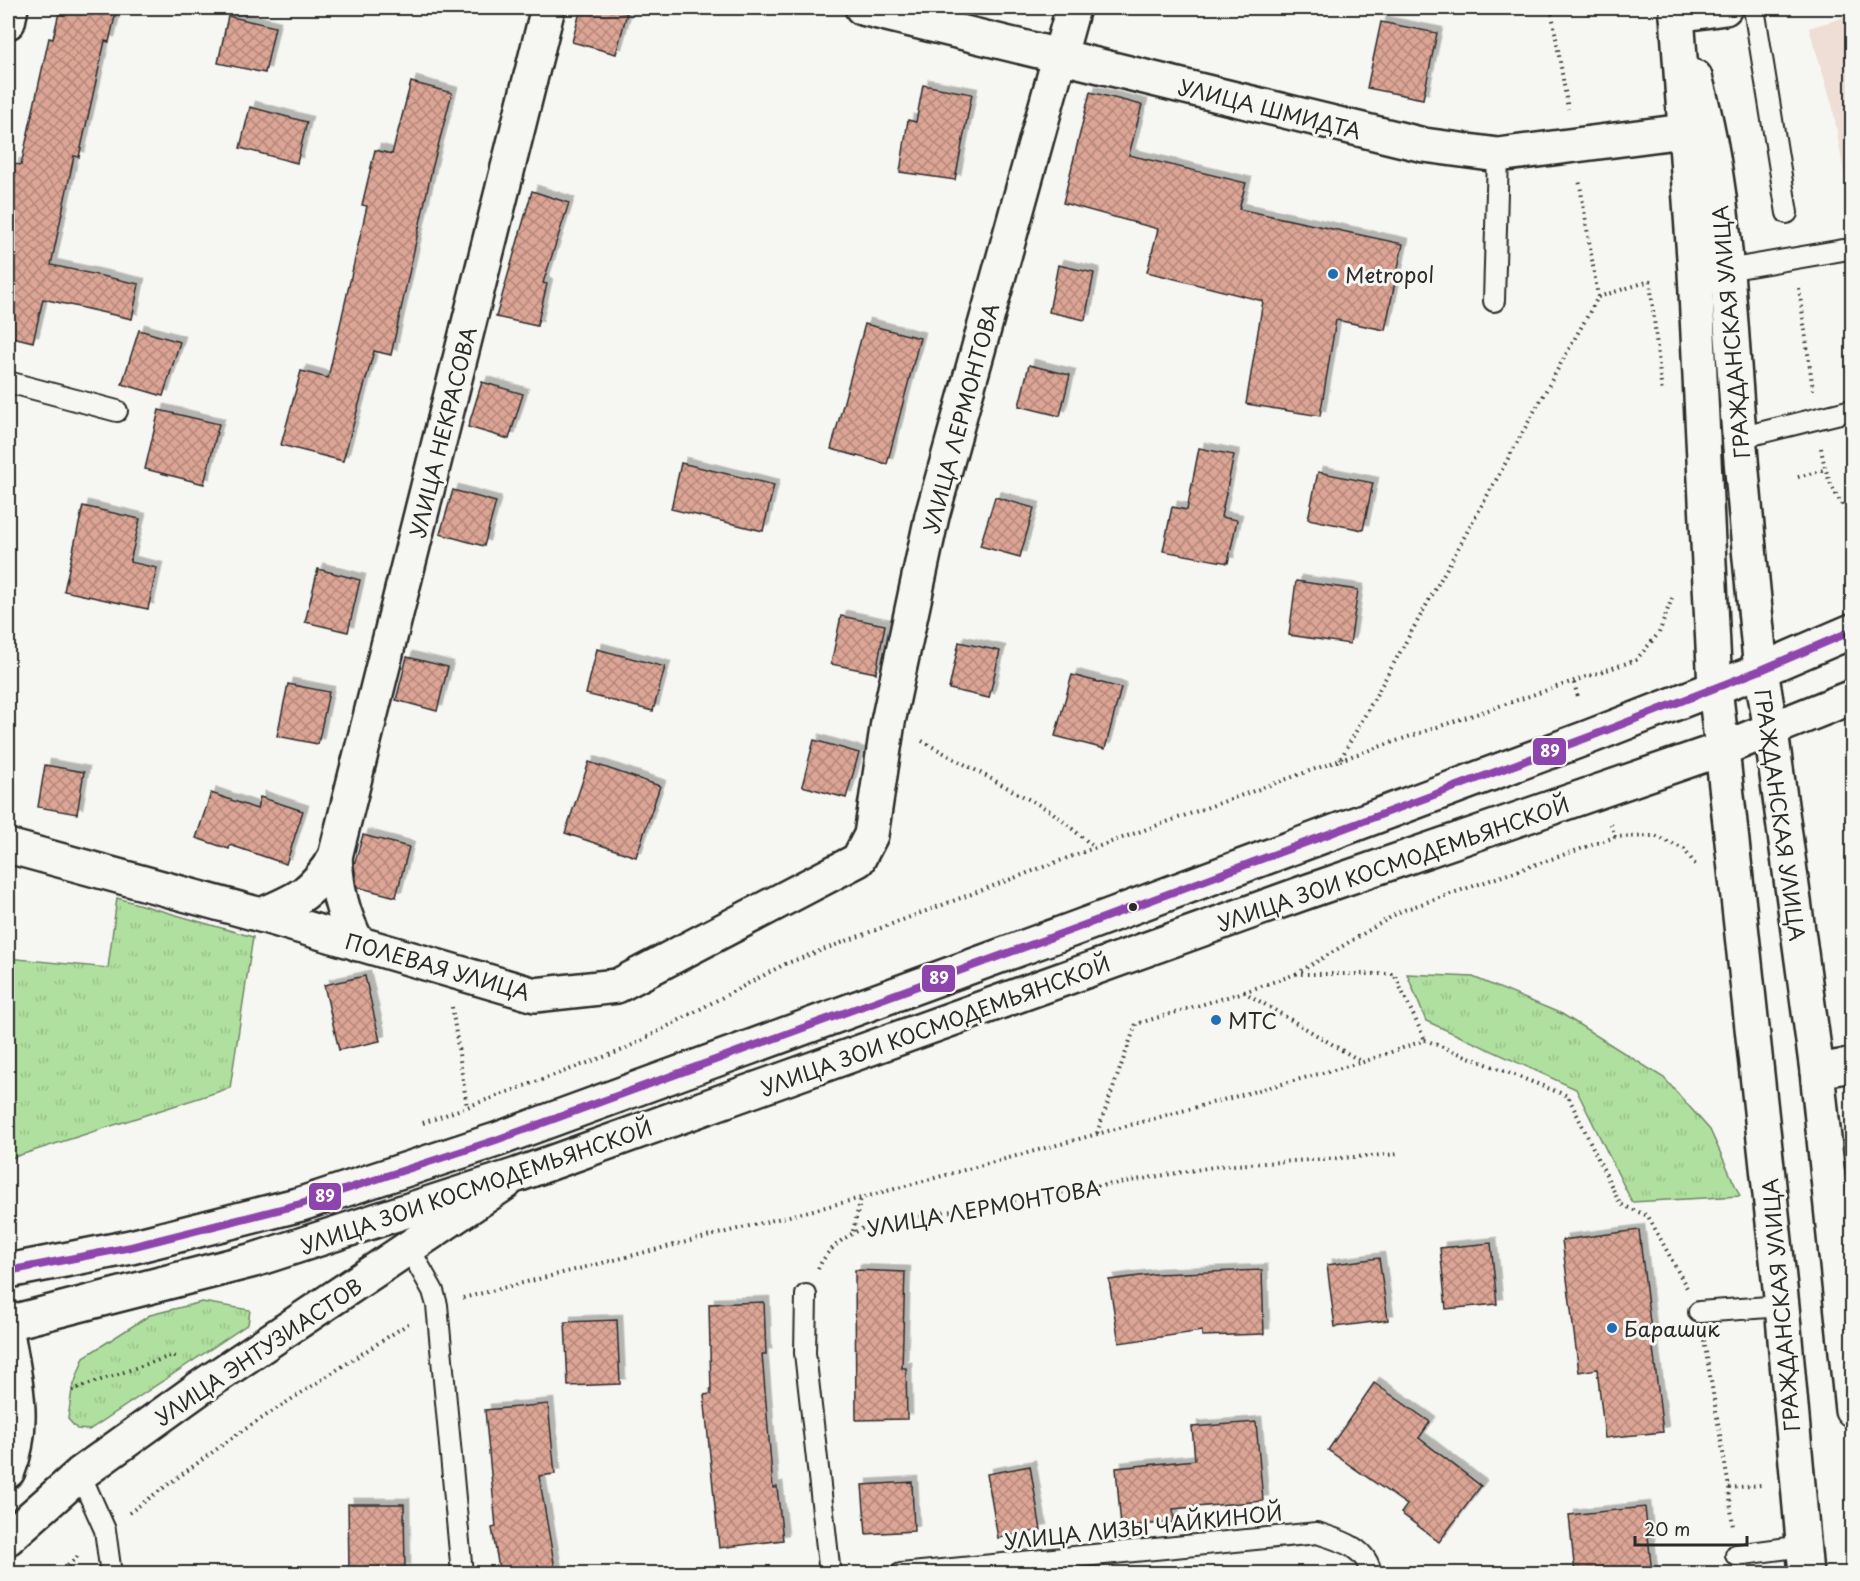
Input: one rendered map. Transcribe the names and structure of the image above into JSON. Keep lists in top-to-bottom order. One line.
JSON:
{"streets":{"main road":["УЛИЦА ШМИДТА","ГРАЖДАНСКАЯ УЛИЦА","УЛИЦА ЛЕРМОНТОВА","УЛИЦА НЕКРАСОВА","УЛИЦА ЗОИ КОСМОДЕМЬЯНСКОЙ","ПОЛЕВАЯ УЛИЦА","УЛИЦА ЭНТУЗИАСТОВ"],"lane":["УЛИЦА ЛИЗЫ ЧАЙКИНОЙ"]},"crossings":[["УЛИЦА ШМИДТА","ГРАЖДАНСКАЯ УЛИЦА"],["УЛИЦА ШМИДТА","УЛИЦА ЛЕРМОНТОВА"],["ГРАЖДАНСКАЯ УЛИЦА","УЛИЦА ЗОИ КОСМОДЕМЬЯНСКОЙ"],["УЛИЦА ЛЕРМОНТОВА","ПОЛЕВАЯ УЛИЦА"],["УЛИЦА НЕКРАСОВА","ПОЛЕВАЯ УЛИЦА"],["УЛИЦА ЗОИ КОСМОДЕМЬЯНСКОЙ","УЛИЦА ЭНТУЗИАСТОВ"]],"places":["Metropol","МТС","Барашик"],"lines":["transit line 89"],"scale_bar":"20 m"}
